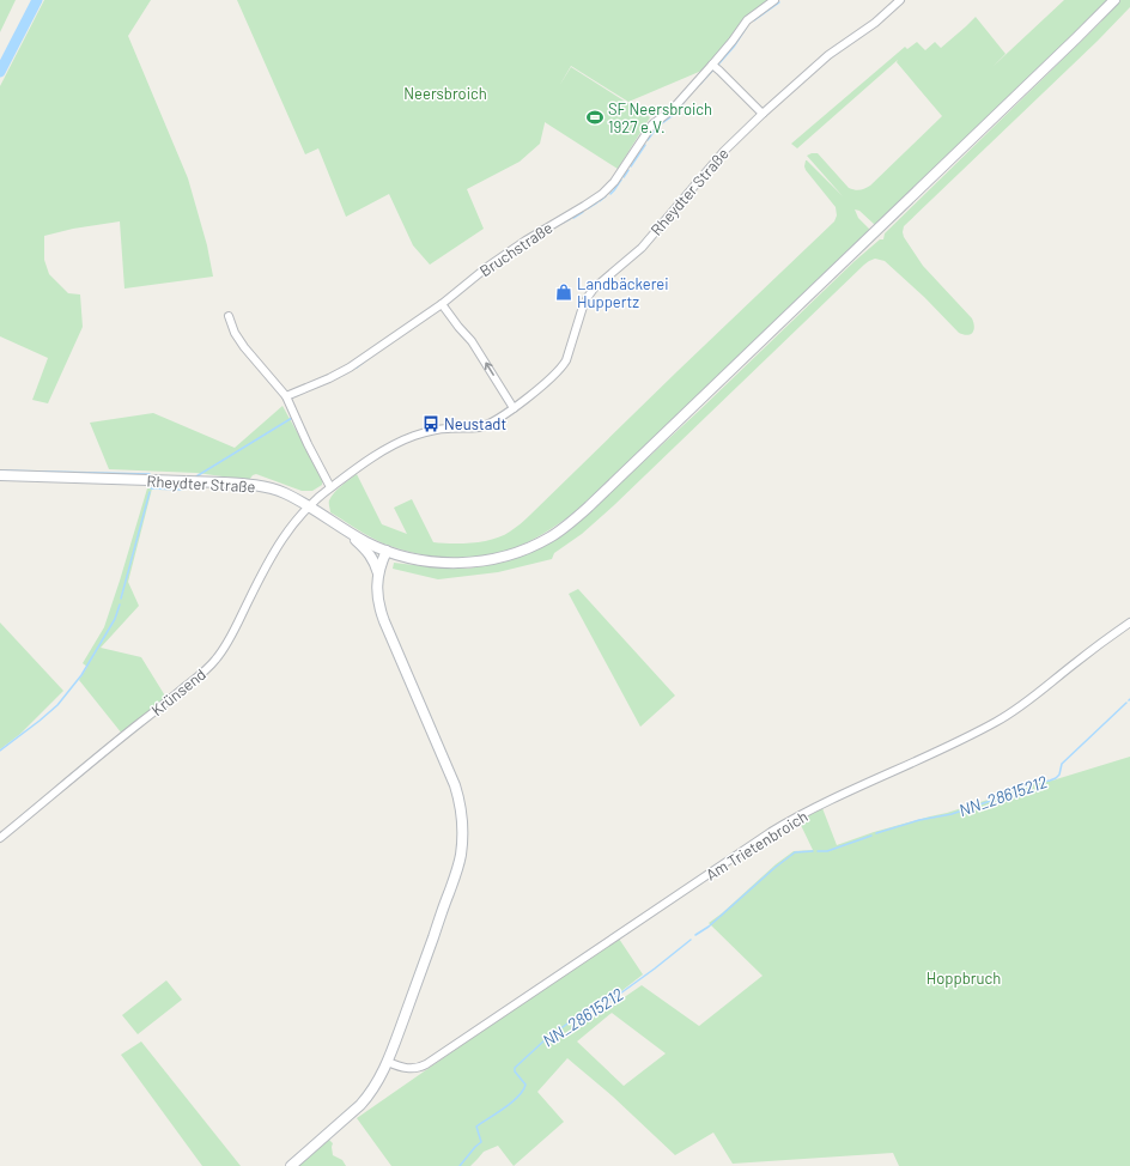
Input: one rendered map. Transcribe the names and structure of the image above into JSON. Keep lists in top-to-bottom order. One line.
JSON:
{"streets":{"main road":["Rheydter Straße"],"street":["Bruchstraße","Krünsend","Am Trietenbroich"]},"crossings":[["Rheydter Straße","Krünsend"]],"water":["NN_28615212"],"parks":["Neersbroich","Hoppbruch"],"places":{"sports":["SF Neersbroich 1927 e.V."],"shop":["Landbäckerei Huppertz"],"bus stop":["Neustadt"]}}
